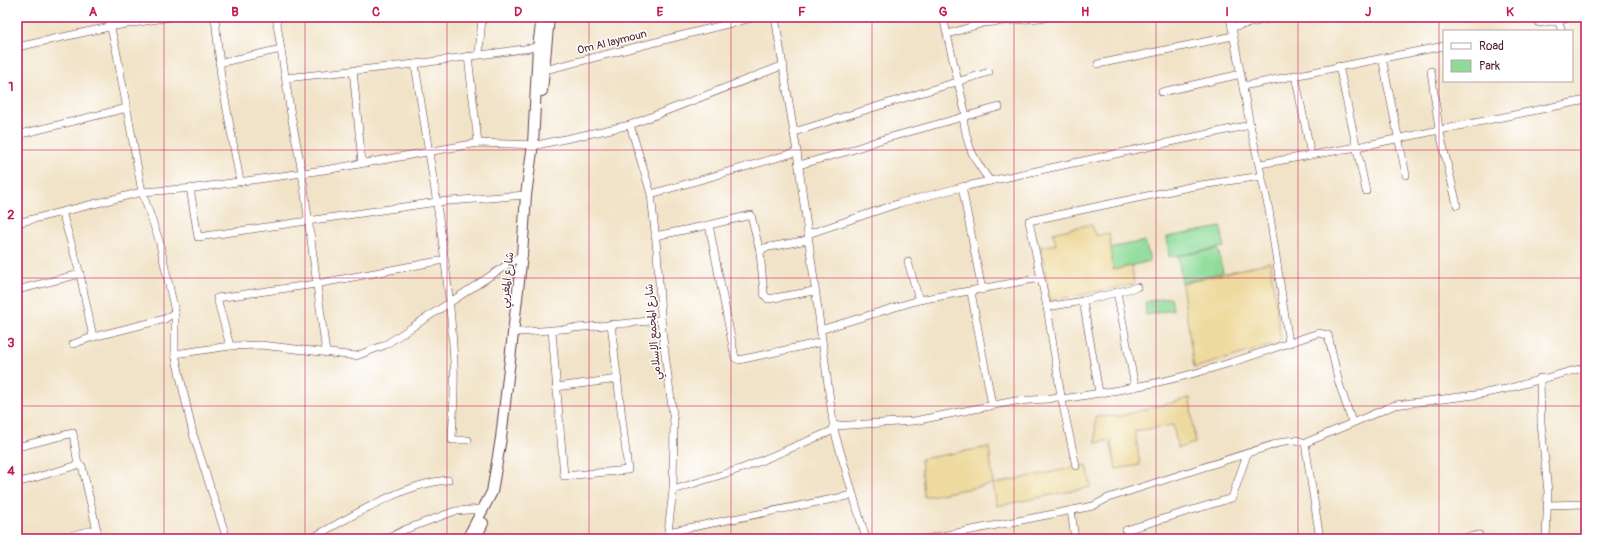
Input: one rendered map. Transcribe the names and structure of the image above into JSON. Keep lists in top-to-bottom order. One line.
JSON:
{"streets":{"main road":["شارع المغربي"],"street":["Om Al laymoun","شارع المجمع الإسلامي"]},"crossings":[["Om Al laymoun","شارع المغربي"]],"legend":["Road","Park"],"grid":{"columns":["A","B","C","D","E","F","G","H","I","J","K"],"rows":["1","2","3","4"]}}
